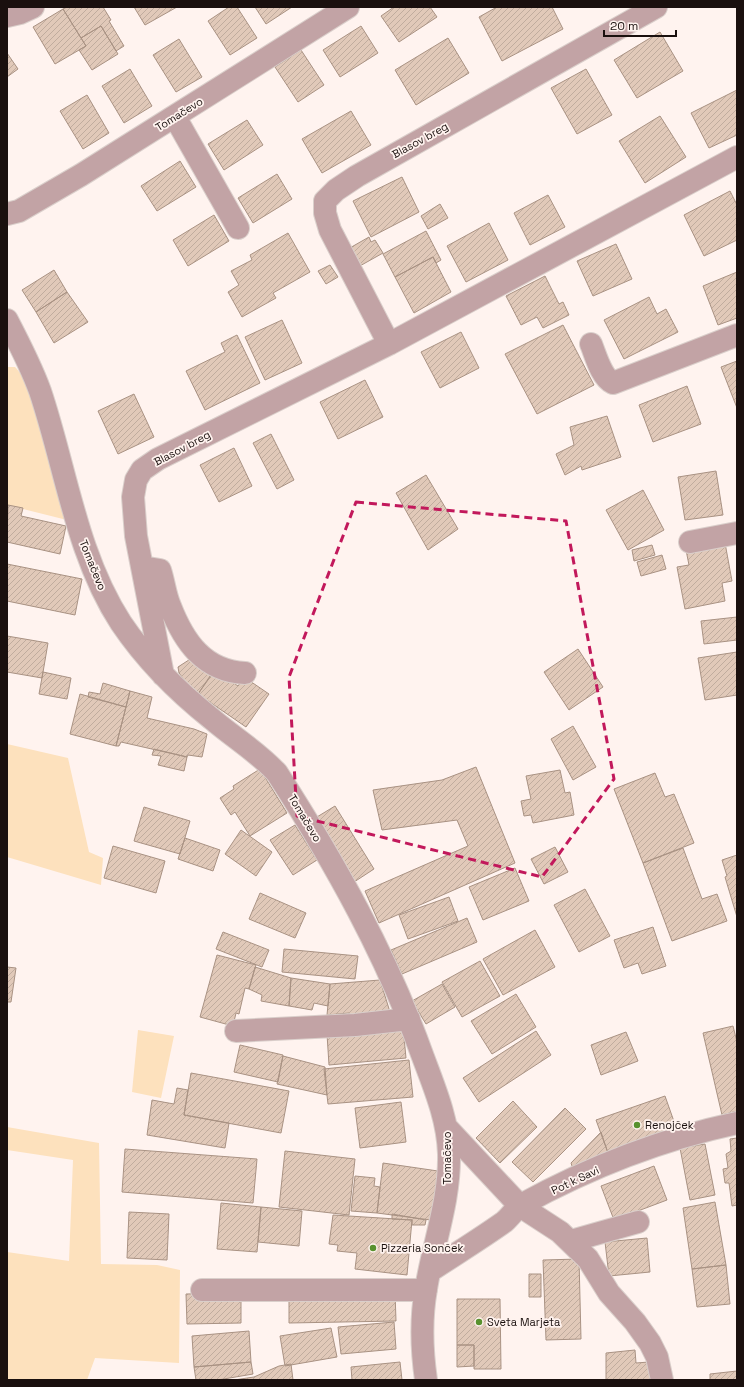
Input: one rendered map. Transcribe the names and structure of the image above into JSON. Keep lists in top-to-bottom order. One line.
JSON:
{"streets":{"street":["Tomačevo","Blasov breg","Pot k Savi"]},"crossings":[["Tomačevo","Blasov breg"],["Tomačevo","Pot k Savi"]],"places":["Renojček","Pizzeria Sonček","Sveta Marjeta"],"scale_bar":"20 m"}
